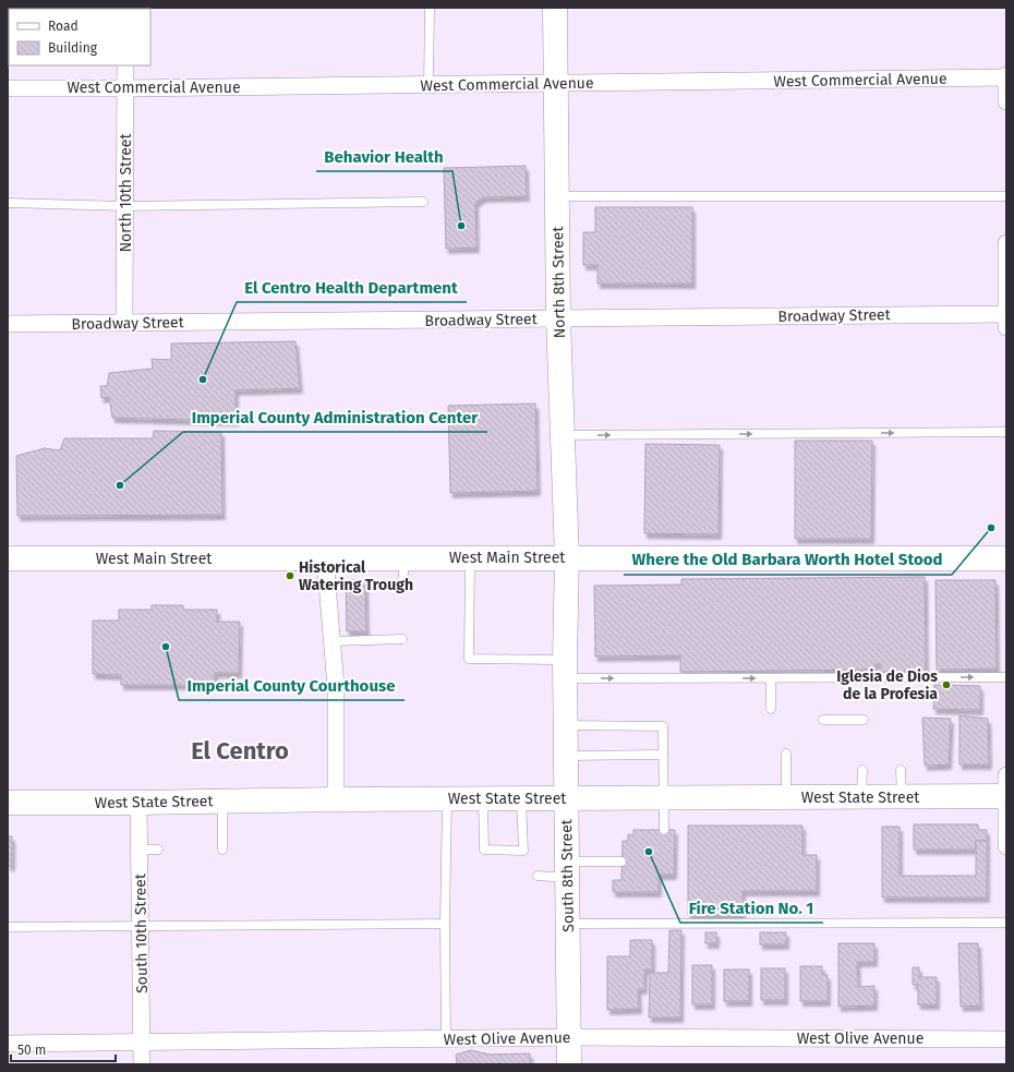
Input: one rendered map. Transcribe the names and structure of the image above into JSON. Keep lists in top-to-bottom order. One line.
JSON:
{"streets":{"street":["West Commercial Avenue","North 10th Street","North 8th Street","Broadway Street","West Main Street","West State Street","South 8th Street","South 10th Street","West Olive Avenue"]},"crossings":[["West Commercial Avenue","North 10th Street"],["West Commercial Avenue","North 8th Street"],["North 10th Street","Broadway Street"],["North 8th Street","Broadway Street"],["North 8th Street","West Main Street"],["North 8th Street","South 8th Street"],["West Main Street","South 8th Street"],["West State Street","South 8th Street"],["West State Street","South 10th Street"],["South 8th Street","West Olive Avenue"],["South 10th Street","West Olive Avenue"]],"districts":["El Centro"],"places":["Behavior Health","El Centro Health Department","Imperial County Administration Center","Where the Old Barbara Worth Hotel Stood","Historical Watering Trough","Imperial County Courthouse","Iglesia de Dios de la Profesia","Fire Station No. 1"],"legend":["Road","Building"],"scale_bar":"50 m"}
